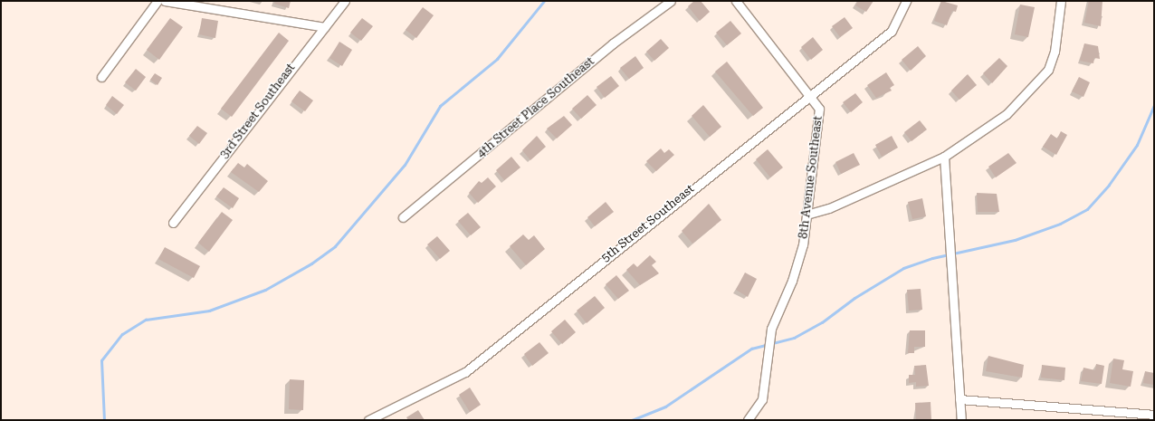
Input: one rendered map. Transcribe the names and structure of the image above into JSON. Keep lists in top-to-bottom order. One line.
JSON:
{"streets":{"street":["4th Street Place Southeast","3rd Street Southeast","8th Avenue Southeast","5th Street Southeast"]},"crossings":[["8th Avenue Southeast","5th Street Southeast"]]}
